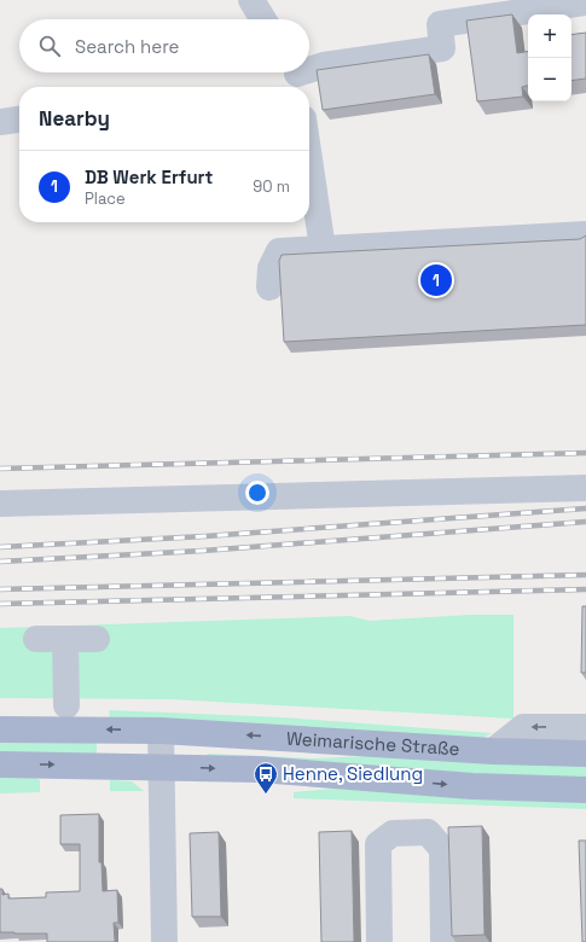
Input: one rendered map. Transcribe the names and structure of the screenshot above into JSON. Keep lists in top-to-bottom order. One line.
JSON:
{"streets":{"main road":["Weimarische Straße"]},"places":{"bus stop":["Henne, Siedlung"]},"page":{"map_buttons":["+","−"],"search":"Search here","heading":"Nearby","list":[{"mark":"1","name":"DB Werk Erfurt","note":"Place","value":"90 m"}],"pins":"1"}}
